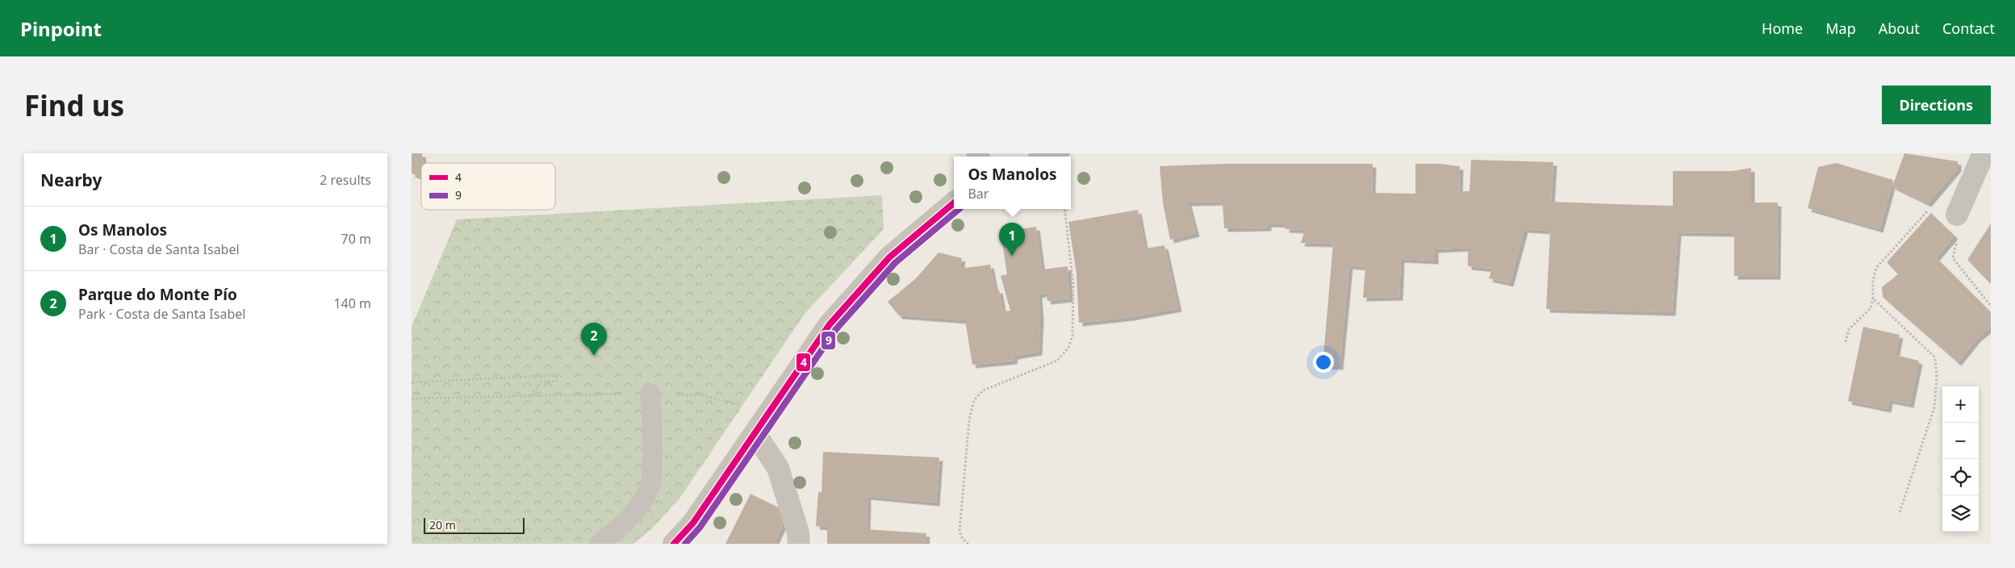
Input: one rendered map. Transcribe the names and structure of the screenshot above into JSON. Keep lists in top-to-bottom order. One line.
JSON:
{"lines":["transit line 4","transit line 9"],"legend":["4","9"],"scale_bar":"20 m","page":{"header":"Pinpoint","nav":["Home","Map","About","Contact"],"buttons":"Directions","title":"Find us","heading":["Nearby","2 results"],"popup":["Os Manolos","Bar"],"list":[{"mark":"1","name":"Os Manolos","note":"Bar · Costa de Santa Isabel","value":"70 m"},{"mark":"2","name":"Parque do Monte Pío","note":"Park · Costa de Santa Isabel","value":"140 m"}],"pins":["1","2"],"map_buttons":["+","−"],"scale":"20 m"}}
